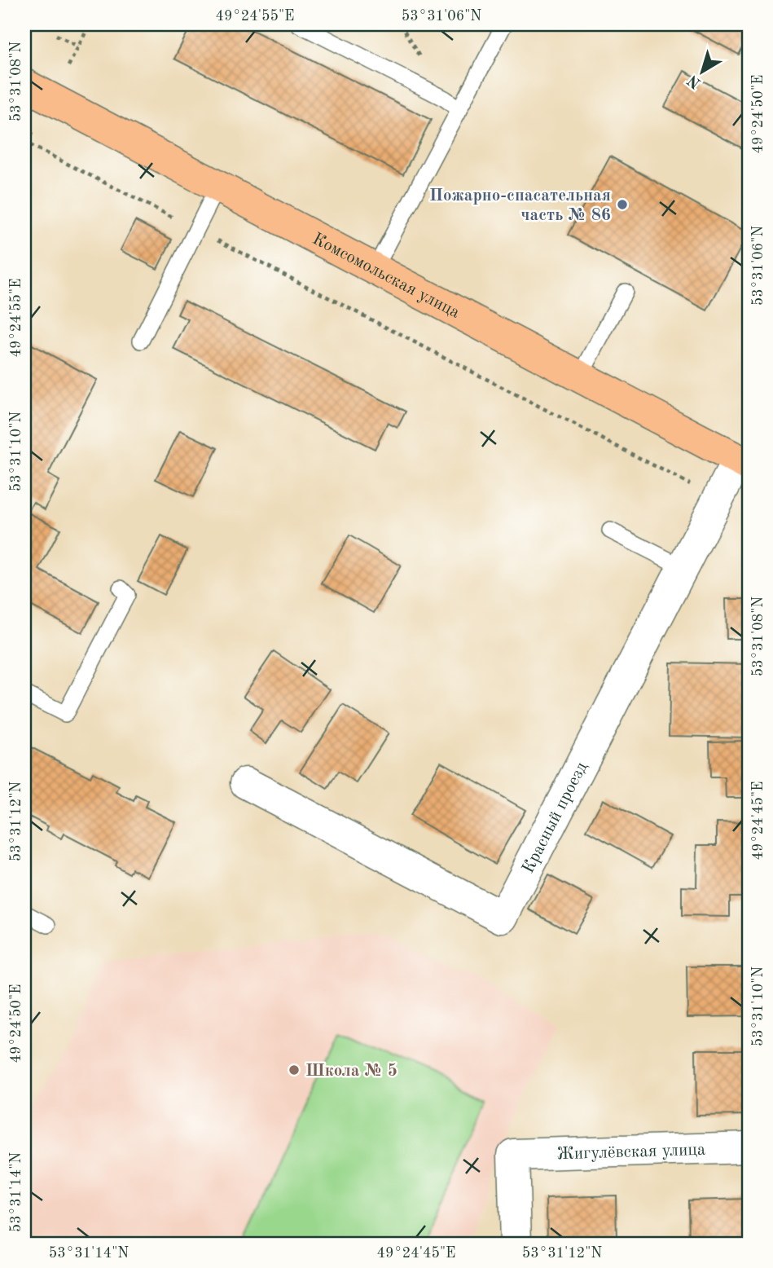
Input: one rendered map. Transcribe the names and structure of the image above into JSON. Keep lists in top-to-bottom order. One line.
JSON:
{"streets":{"main road":["Комсомольская улица"],"street":["Красный проезд","Жигулёвская улица"]},"crossings":[["Комсомольская улица","Красный проезд"]],"places":["Пожарно-спасательная часть № 86","Школа № 5"],"north":"bottom left","coordinates":["49°24'55\"E","53°31'06\"N","53°31'08\"N","49°24'50\"E","53°31'10\"N","49°24'45\"E","53°31'12\"N","53°31'14\"N"]}
